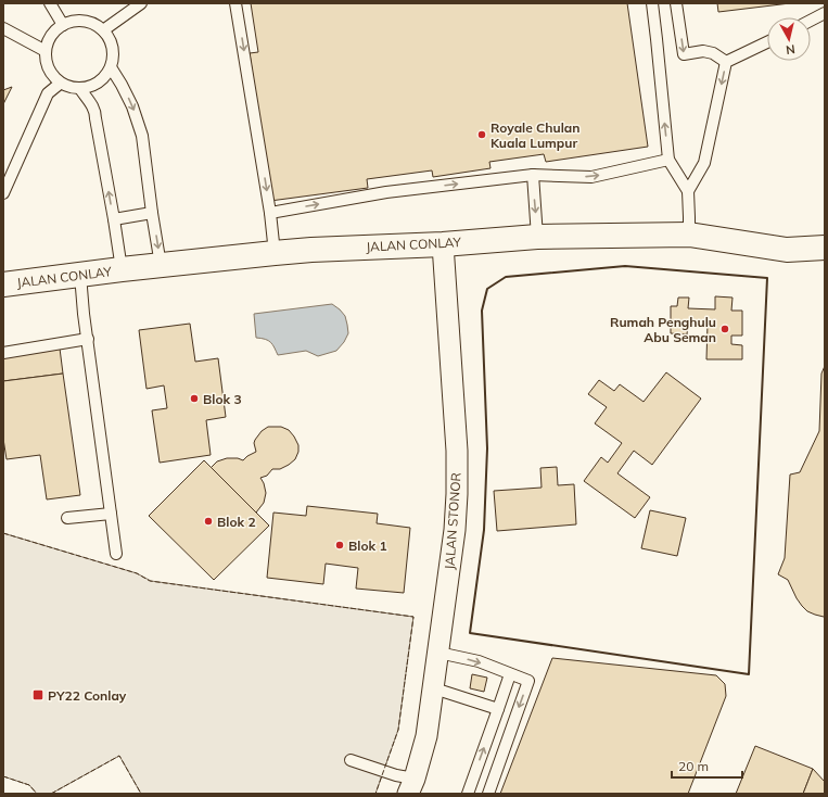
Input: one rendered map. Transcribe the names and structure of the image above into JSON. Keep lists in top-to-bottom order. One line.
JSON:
{"streets":{"street":["JALAN CONLAY","JALAN STONOR"]},"crossings":[["JALAN CONLAY","JALAN STONOR"]],"places":{"other":["Royale Chulan Kuala Lumpur","Rumah Penghulu Abu Seman","Blok 3","Blok 2","Blok 1"],"transit":["PY22 Conlay"]},"scale_bar":"20 m","north":"bottom"}
